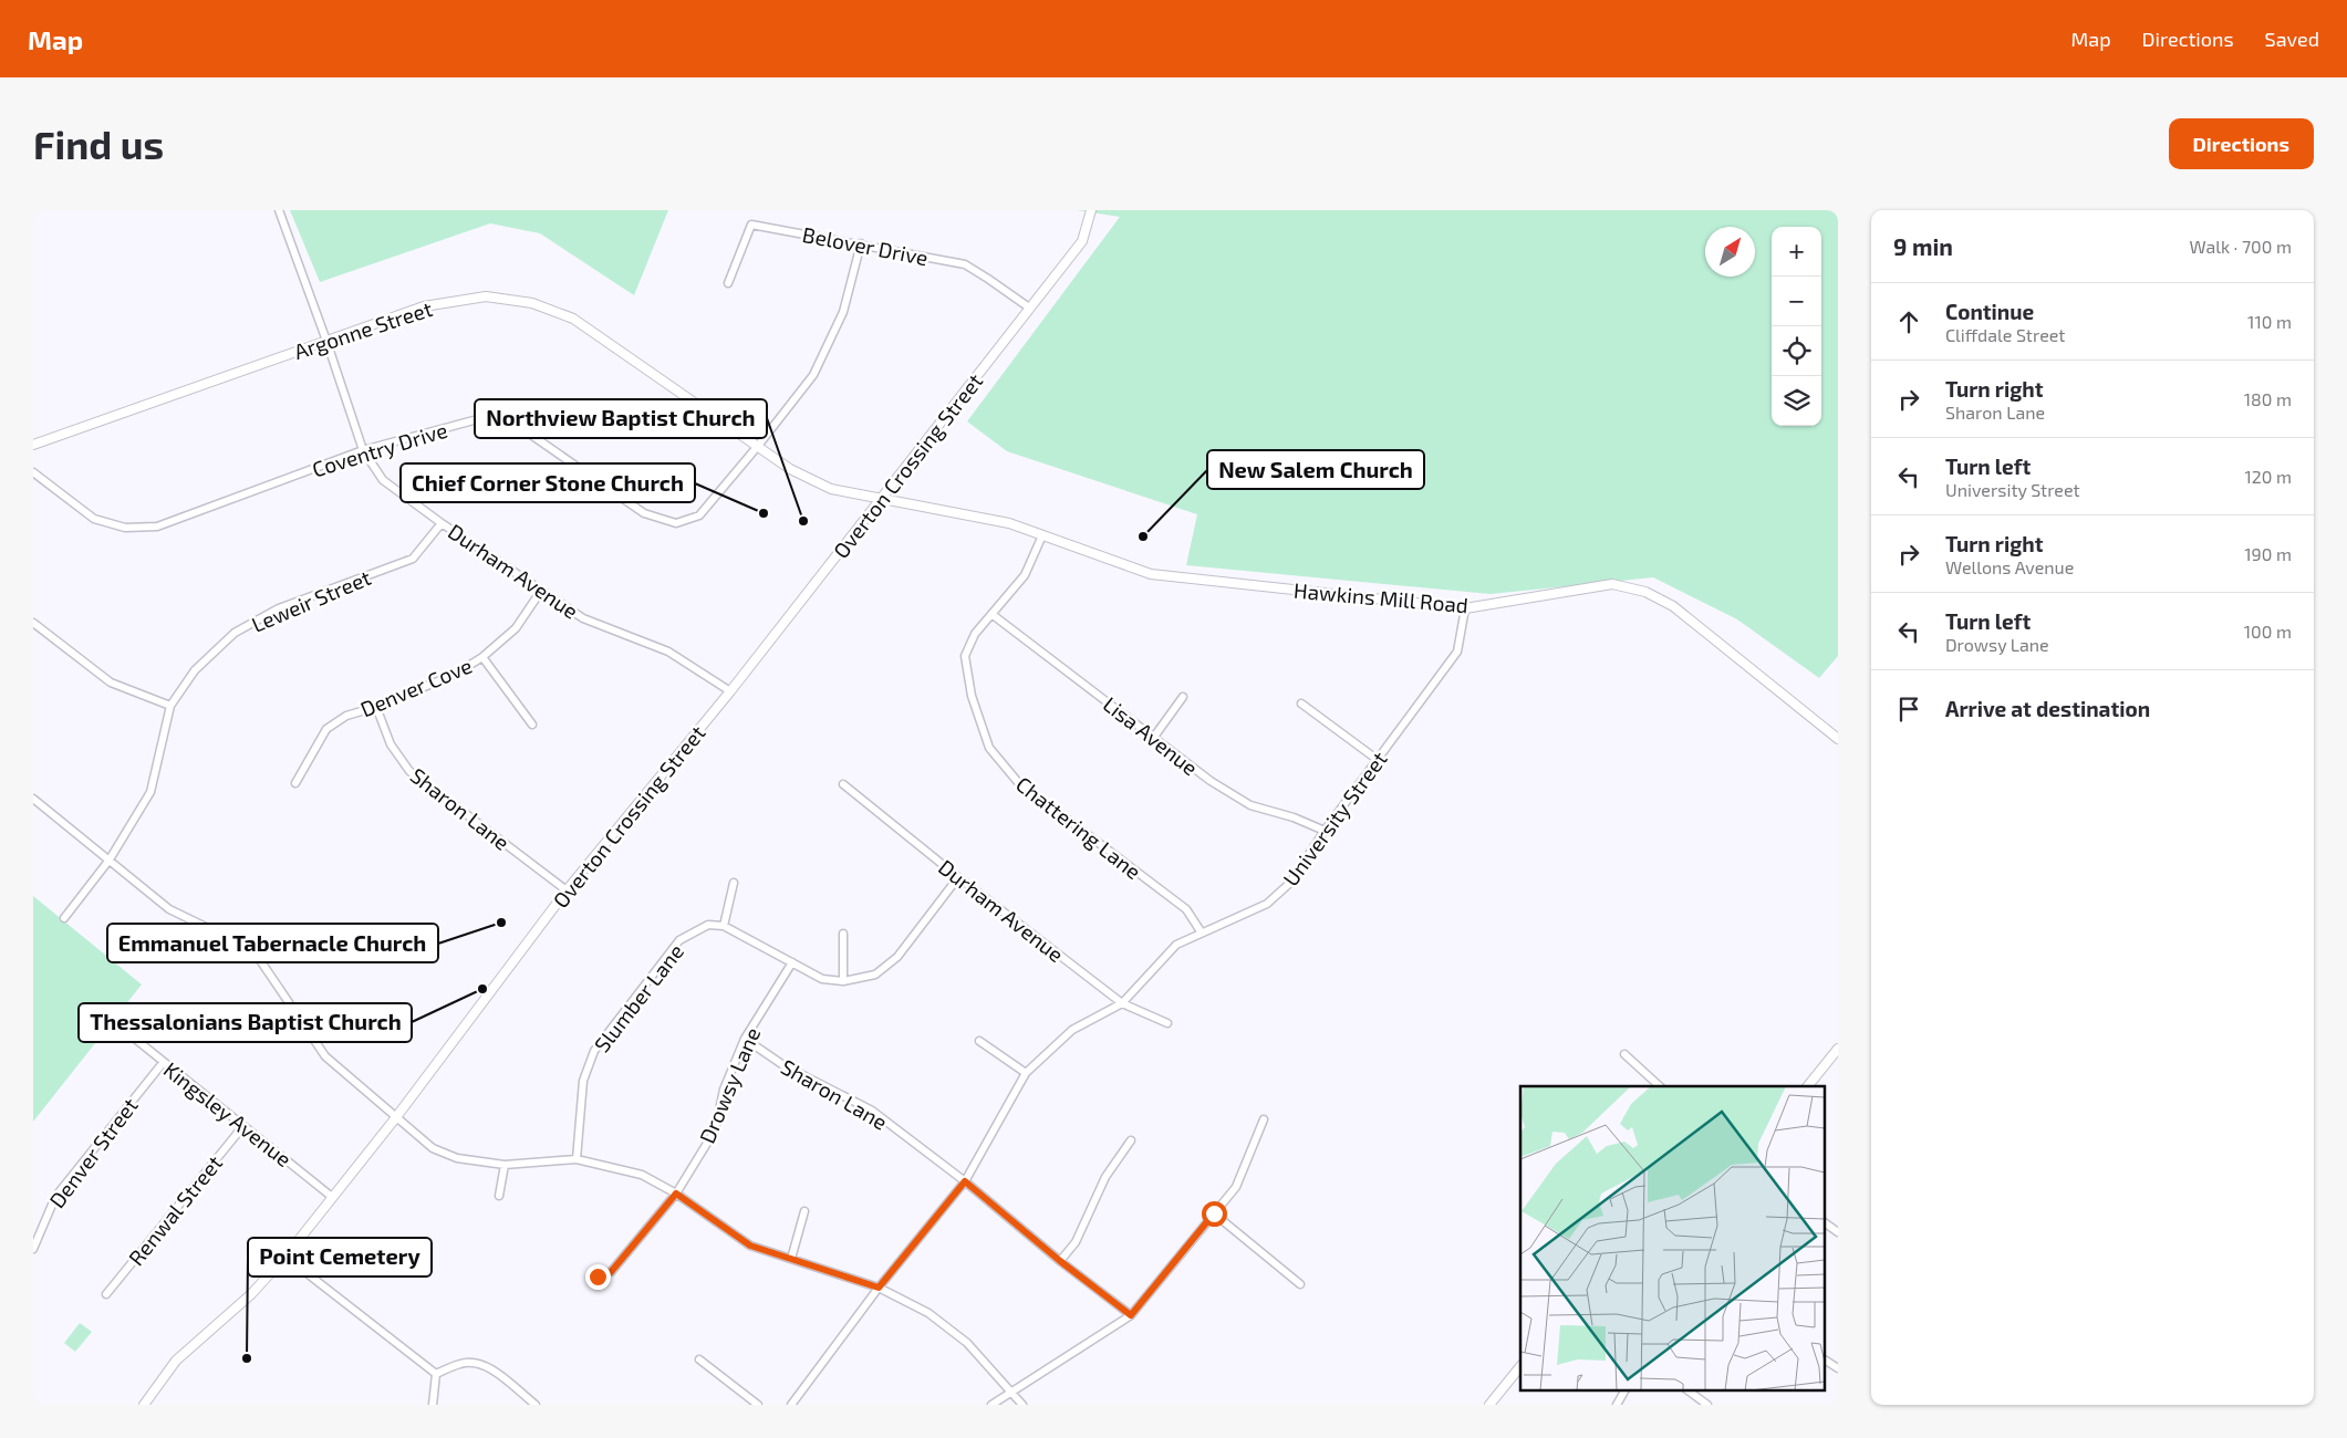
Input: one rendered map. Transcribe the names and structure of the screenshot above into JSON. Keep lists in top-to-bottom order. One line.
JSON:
{"streets":{"street":["Belover Drive","Argonne Street","Coventry Drive","Overton Crossing Street","Durham Avenue","Hawkins Mill Road","Leweir Street","Denver Cove","Lisa Avenue","Sharon Lane","University Street","Chattering Lane","Slumber Lane","Drowsy Lane","Kingsley Avenue","Denver Street","Renwal Street"]},"crossings":[["Belover Drive","Coventry Drive"],["Belover Drive","Overton Crossing Street"],["Argonne Street","Coventry Drive"],["Argonne Street","Overton Crossing Street"],["Argonne Street","Durham Avenue"],["Argonne Street","Hawkins Mill Road"],["Coventry Drive","Durham Avenue"],["Overton Crossing Street","Durham Avenue"],["Overton Crossing Street","Hawkins Mill Road"],["Overton Crossing Street","Sharon Lane"],["Overton Crossing Street","Kingsley Avenue"],["Durham Avenue","Leweir Street"],["Durham Avenue","Denver Cove"],["Durham Avenue","University Street"],["Hawkins Mill Road","University Street"],["Hawkins Mill Road","Chattering Lane"],["Denver Cove","Sharon Lane"],["Lisa Avenue","University Street"],["Lisa Avenue","Chattering Lane"],["Sharon Lane","University Street"],["Sharon Lane","Drowsy Lane"],["University Street","Chattering Lane"],["Kingsley Avenue","Denver Street"],["Kingsley Avenue","Renwal Street"]],"places":["Chief Corner Stone Church","Northview Baptist Church","New Salem Church","Emmanuel Tabernacle Church","Thessalonians Baptist Church","Point Cemetery"],"north":"top right","page":{"header":"Map","nav":["Map","Directions","Saved"],"buttons":"Directions","title":"Find us","heading":["9 min","Walk · 700 m"],"map_buttons":["+","−"],"list":[["Continue","Cliffdale Street","110 m"],["Turn right","Sharon Lane","180 m"],["Turn left","University Street","120 m"],["Turn right","Wellons Avenue","190 m"],["Turn left","Drowsy Lane","100 m"],"Arrive at destination"]}}
